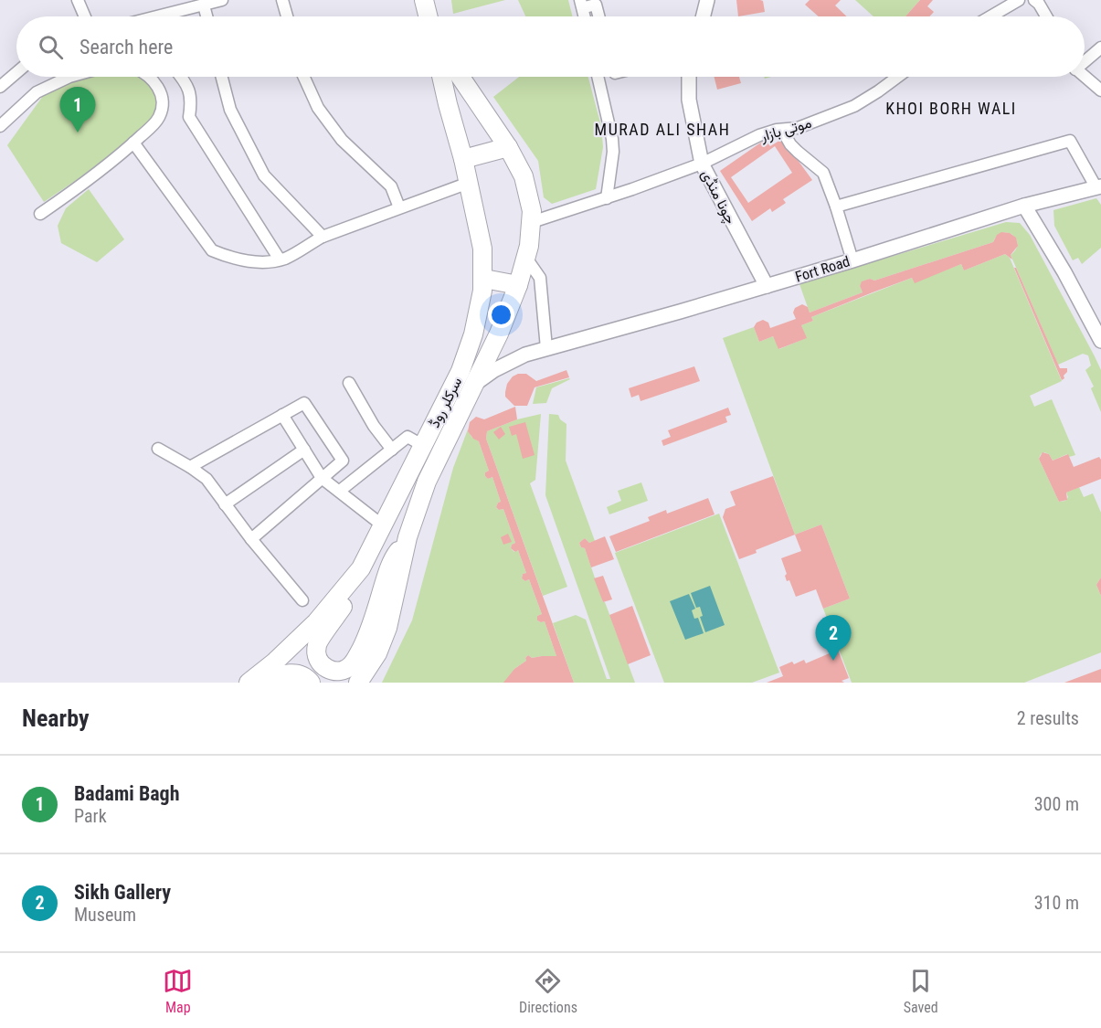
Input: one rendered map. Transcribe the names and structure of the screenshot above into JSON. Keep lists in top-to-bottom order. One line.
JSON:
{"streets":{"main road":["سرکلر روڈ"],"street":["موتی بازار","چونا منڈی","Fort Road"]},"crossings":[["موتی بازار","چونا منڈی"],["موتی بازار","سرکلر روڈ"],["چونا منڈی","Fort Road"],["Fort Road","سرکلر روڈ"]],"districts":["KHOI BORH WALI","MURAD ALI SHAH"],"page":{"search":"Search here","pins":["1","2"],"heading":["Nearby","2 results"],"list":[{"mark":"1","name":"Badami Bagh","note":"Park","value":"300 m"},{"mark":"2","name":"Sikh Gallery","note":"Museum","value":"310 m"}],"nav":["Map","Directions","Saved"]}}
